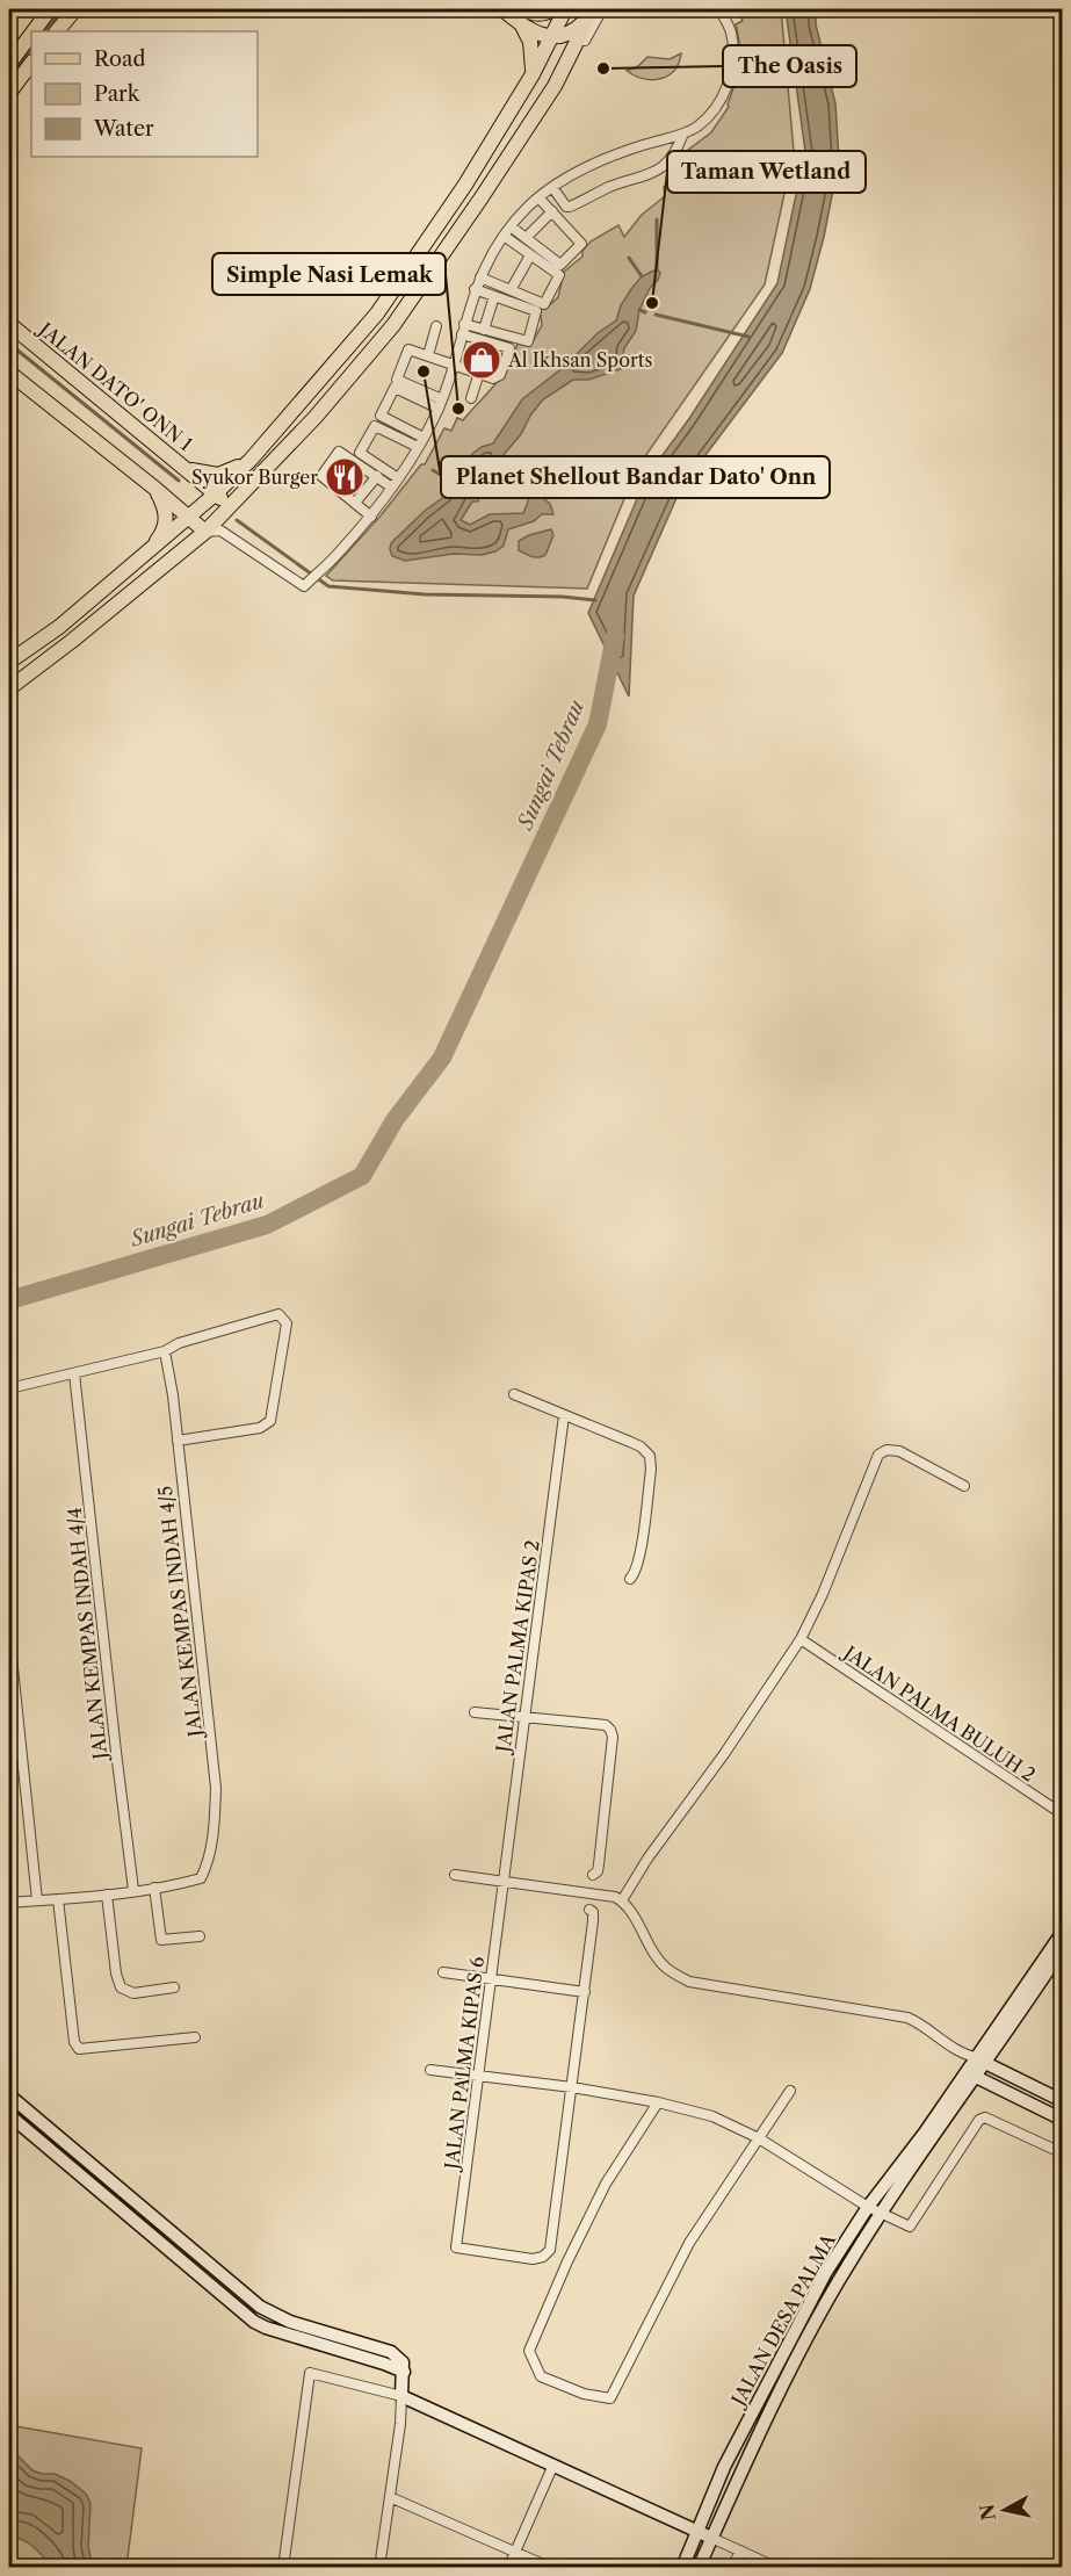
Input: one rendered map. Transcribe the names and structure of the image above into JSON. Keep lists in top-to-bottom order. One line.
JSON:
{"streets":{"main road":["JALAN DATO' ONN 1"],"street":["JALAN KEMPAS INDAH 4/5","JALAN KEMPAS INDAH 4/4","JALAN PALMA KIPAS 2","JALAN PALMA BULUH 2","JALAN PALMA KIPAS 6","JALAN DESA PALMA"]},"crossings":[["JALAN PALMA KIPAS 2","JALAN PALMA KIPAS 6"]],"water":["Sungai Tebrau"],"places":{"other":["The Oasis","Taman Wetland","Planet Shellout Bandar Dato' Onn","Simple Nasi Lemak"],"shop":["Al Ikhsan Sports"],"restaurant":["Syukor Burger"]},"legend":["Road","Park","Water"],"north":"left"}
